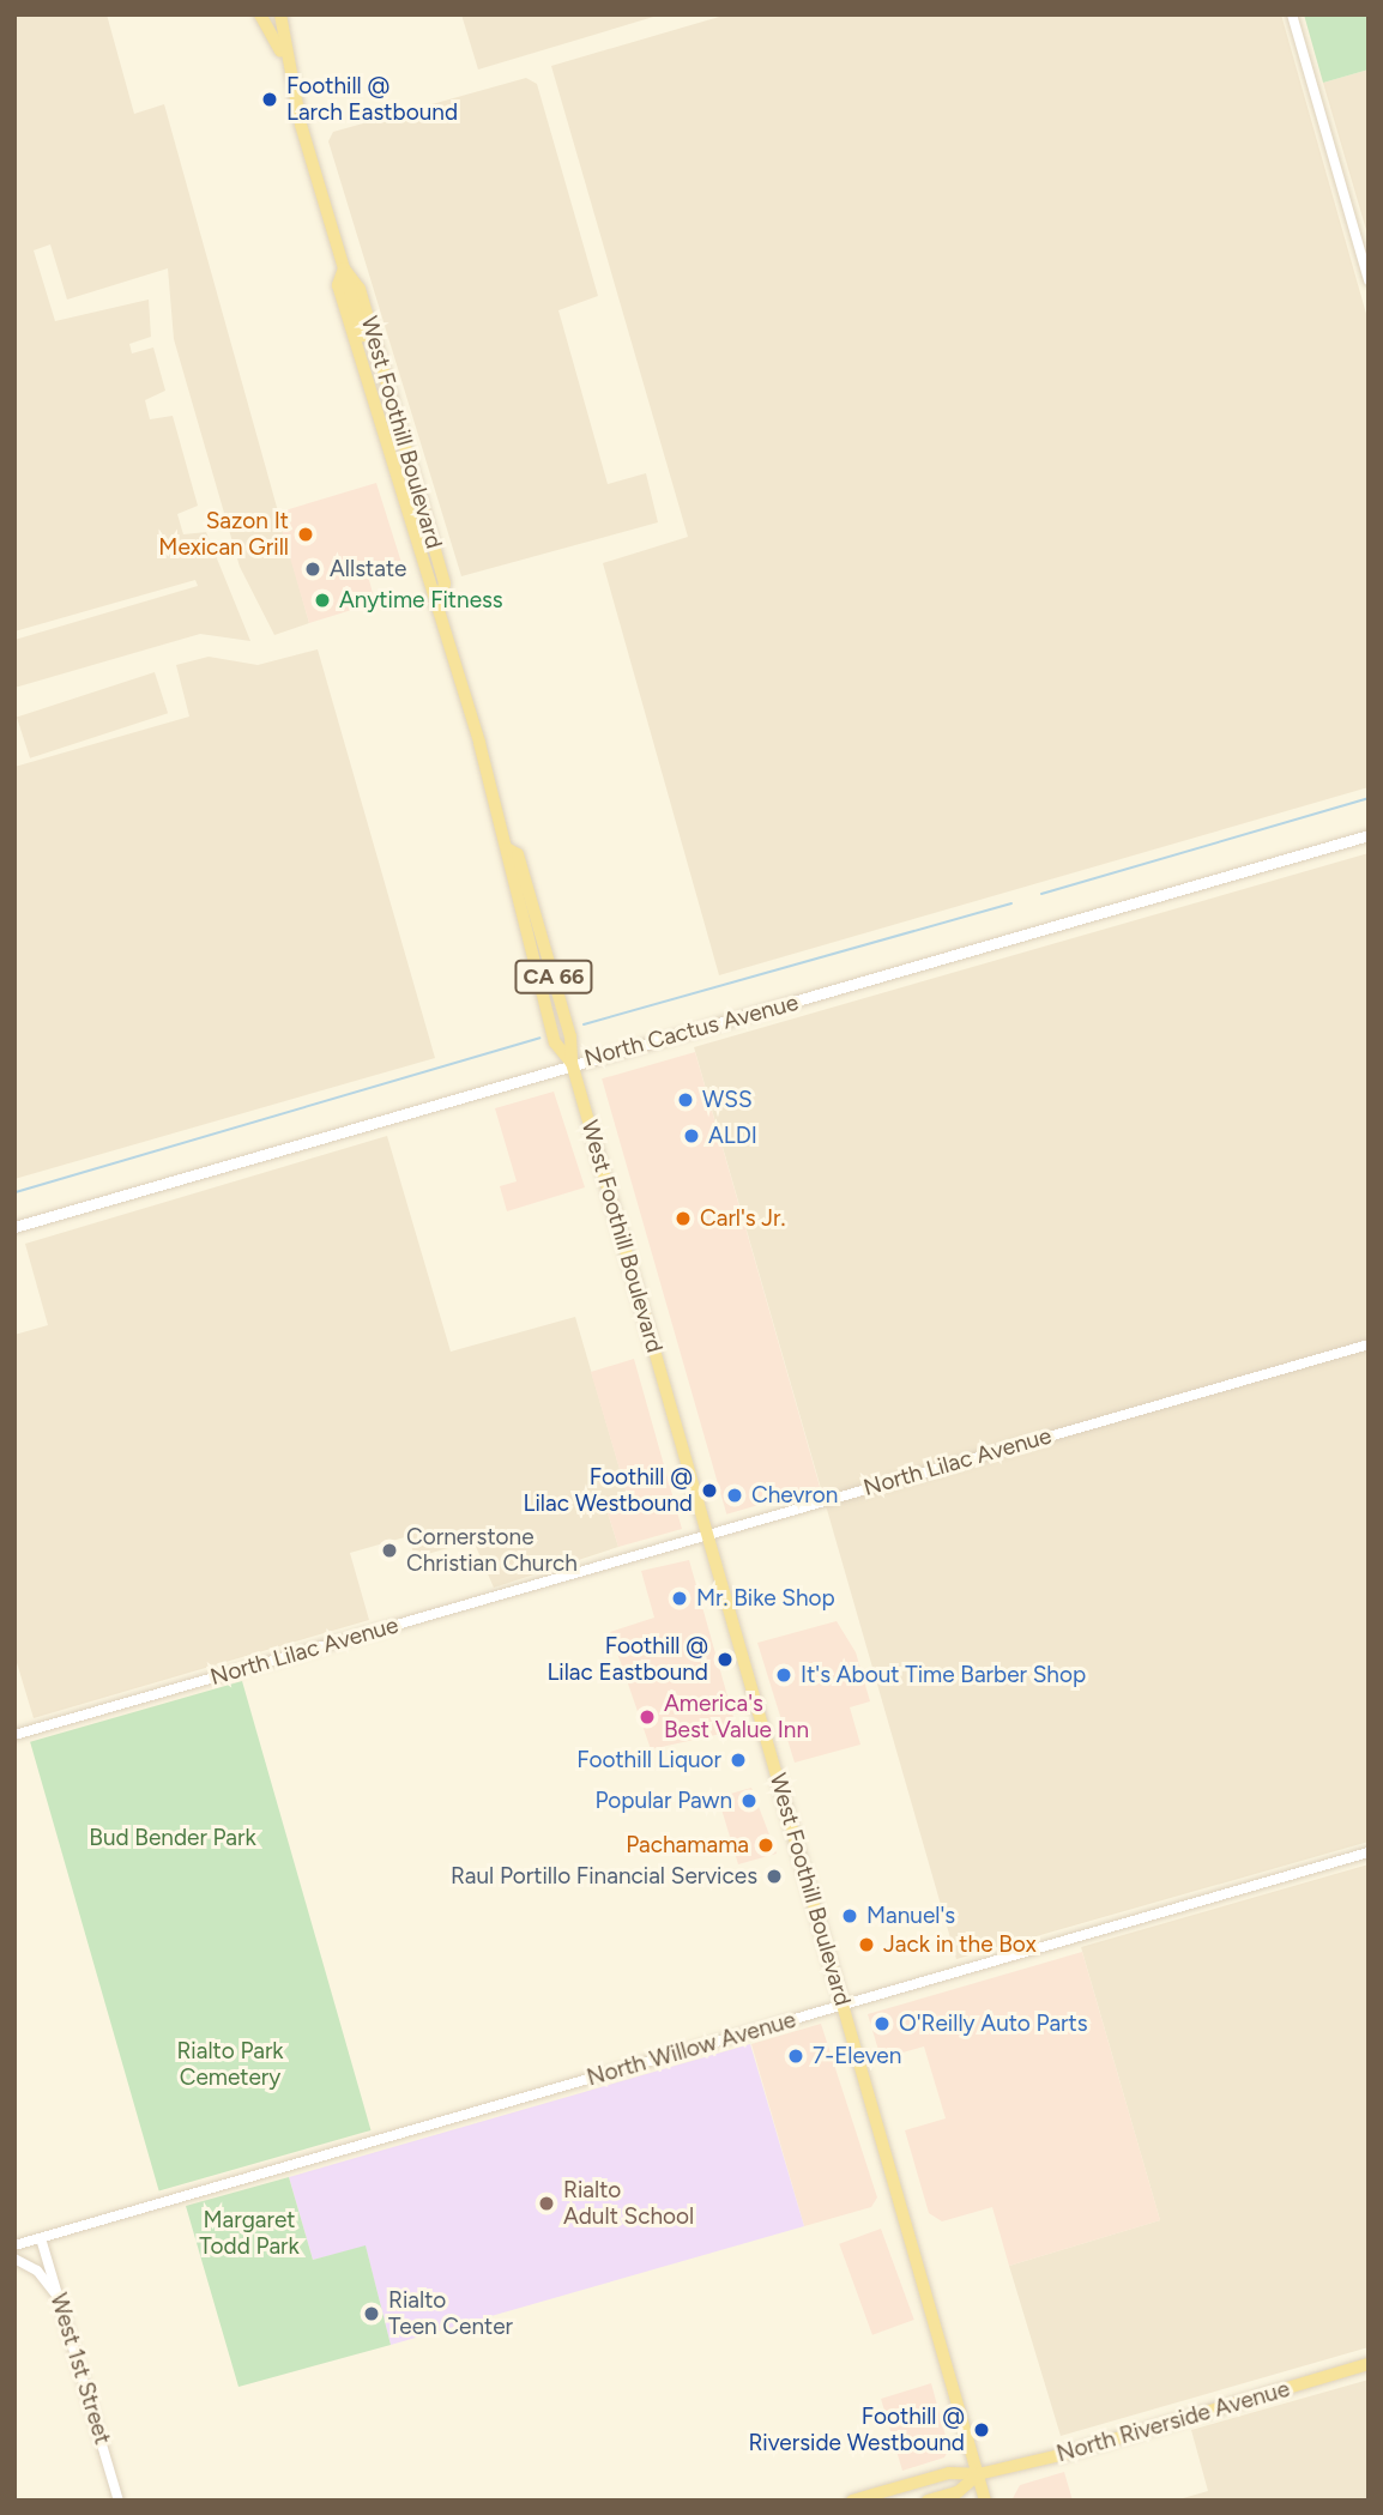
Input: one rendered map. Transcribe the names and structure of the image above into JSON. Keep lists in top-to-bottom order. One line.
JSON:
{"streets":{"main road":["West Foothill Boulevard","CA 66","North Cactus Avenue","North Riverside Avenue"],"street":["North Lilac Avenue","North Willow Avenue","West 1st Street"]},"crossings":[["West Foothill Boulevard","North Cactus Avenue"],["West Foothill Boulevard","North Lilac Avenue"],["West Foothill Boulevard","North Willow Avenue"],["West Foothill Boulevard","North Riverside Avenue"],["North Willow Avenue","West 1st Street"]],"parks":["Bud Bender Park","Rialto Park Cemetery","Margaret Todd Park"],"places":["Foothill @ Larch Eastbound","Sazon It Mexican Grill","Allstate","Anytime Fitness","WSS","ALDI","Carl's Jr.","Foothill @ Lilac Westbound","Chevron","Cornerstone Christian Church","Mr. Bike Shop","Foothill @ Lilac Eastbound","It's About Time Barber Shop","America's Best Value Inn","Foothill Liquor","Popular Pawn","Pachamama","Raul Portillo Financial Services","Manuel's","Jack in the Box","O'Reilly Auto Parts","7-Eleven","Rialto Adult School","Rialto Teen Center","Foothill @ Riverside Westbound"]}
